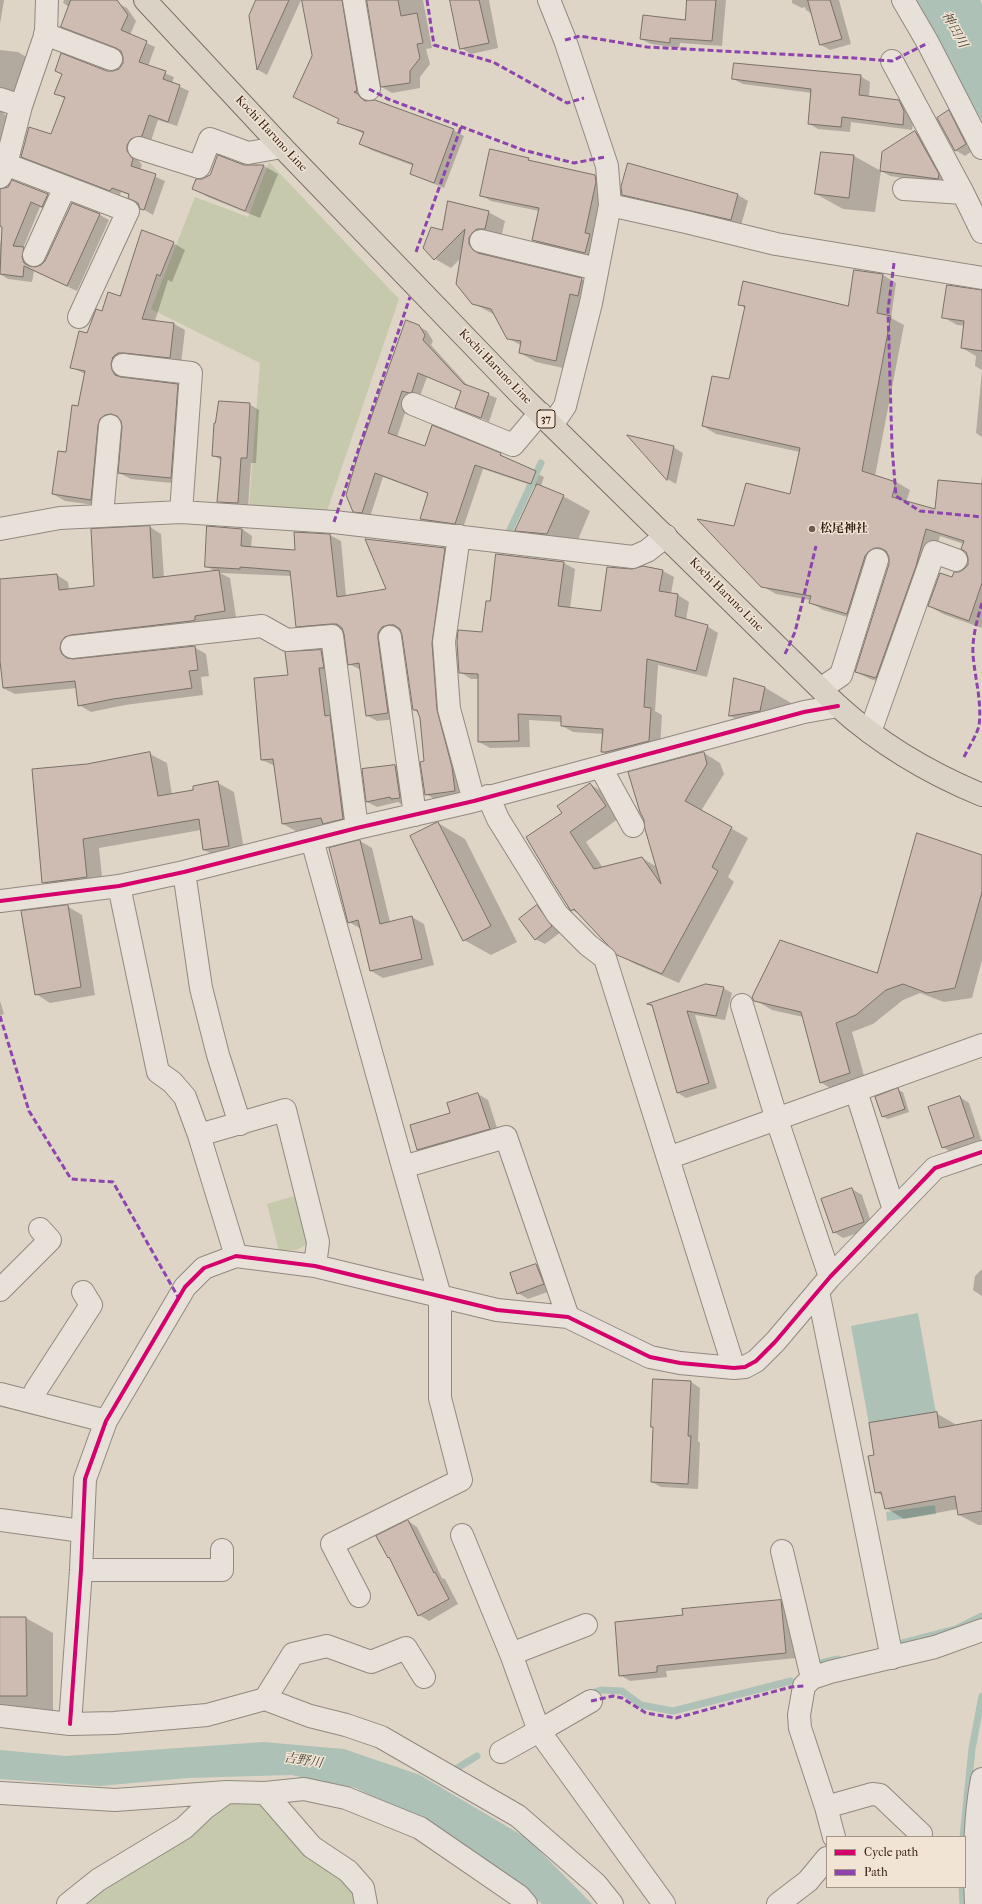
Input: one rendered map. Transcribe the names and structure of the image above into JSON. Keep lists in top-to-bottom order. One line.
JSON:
{"streets":{"main road":["Kochi Haruno Line","37"]},"water":["神田川","吉野川"],"places":["松尾神社"],"legend":["Cycle path","Path"]}
